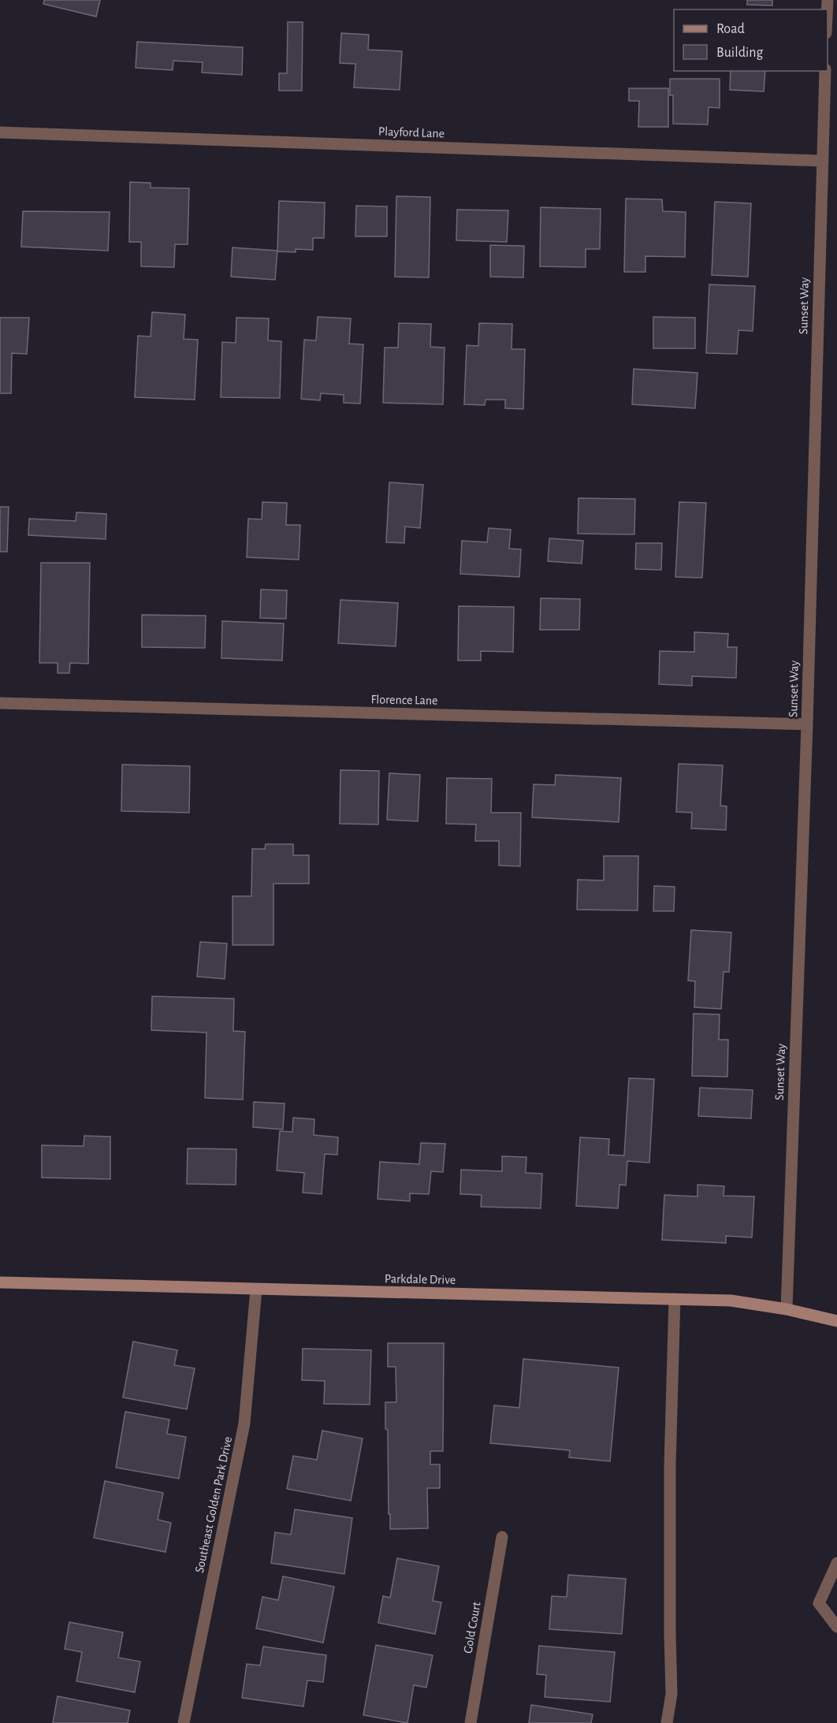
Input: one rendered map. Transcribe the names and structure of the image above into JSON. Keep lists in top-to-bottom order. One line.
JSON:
{"streets":{"main road":["Parkdale Drive"],"street":["Playford Lane","Sunset Way","Florence Lane","Southeast Golden Park Drive","Gold Court"]},"crossings":[["Playford Lane","Sunset Way"],["Sunset Way","Florence Lane"],["Sunset Way","Parkdale Drive"],["Parkdale Drive","Southeast Golden Park Drive"]],"legend":["Road","Building"]}
